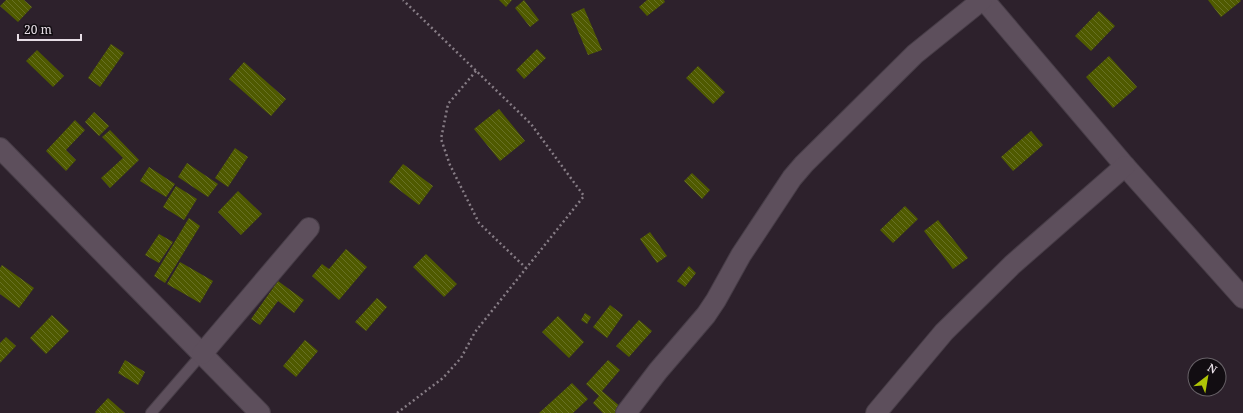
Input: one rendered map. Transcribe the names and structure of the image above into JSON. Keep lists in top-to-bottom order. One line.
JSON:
{"scale_bar":"20 m","north":"top right"}
